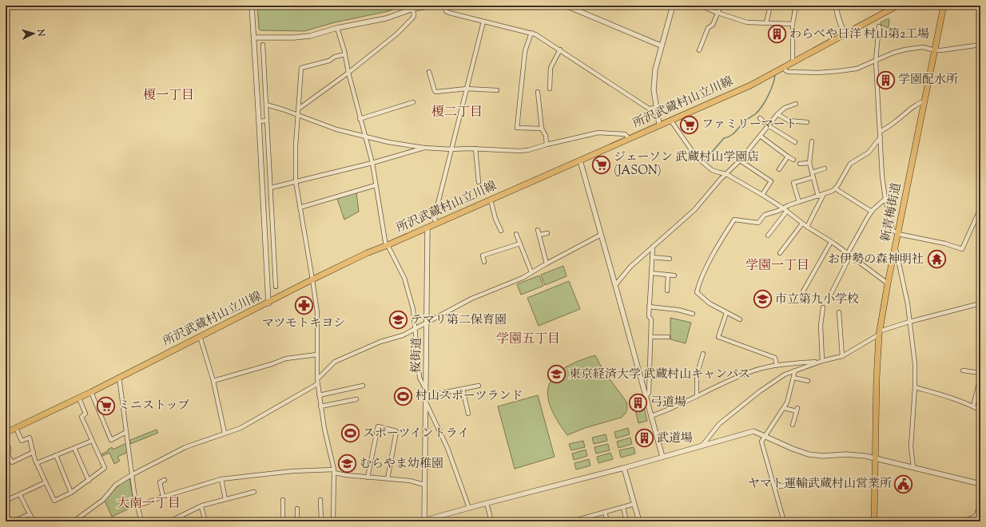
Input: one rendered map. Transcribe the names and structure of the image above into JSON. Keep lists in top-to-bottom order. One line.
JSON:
{"streets":{"main road":["所沢武蔵村山立川線","新青梅街道"],"street":["桜街道"]},"crossings":[["所沢武蔵村山立川線","桜街道"]],"districts":["榎一丁目","榎二丁目","学園一丁目","学園五丁目","大南一丁目"],"places":{"building":["わらべや日洋 村山第2工場","学園配水所","弓道場","武道場"],"supermarket":["ファミリーマート","ジェーソン 武蔵村山学園店 (JASON)","ミニストップ"],"temple":["お伊勢の森神明社"],"school or university":["市立第九小学校","テマリ第二保育園","東京経済大学 武蔵村山キャンパス","むらやま幼稚園"],"pharmacy":["マツモトキヨシ"],"sports":["村山スポーツランド","スポーツイントライ"],"public building":["ヤマト運輸武蔵村山営業所"]},"north":"right"}
